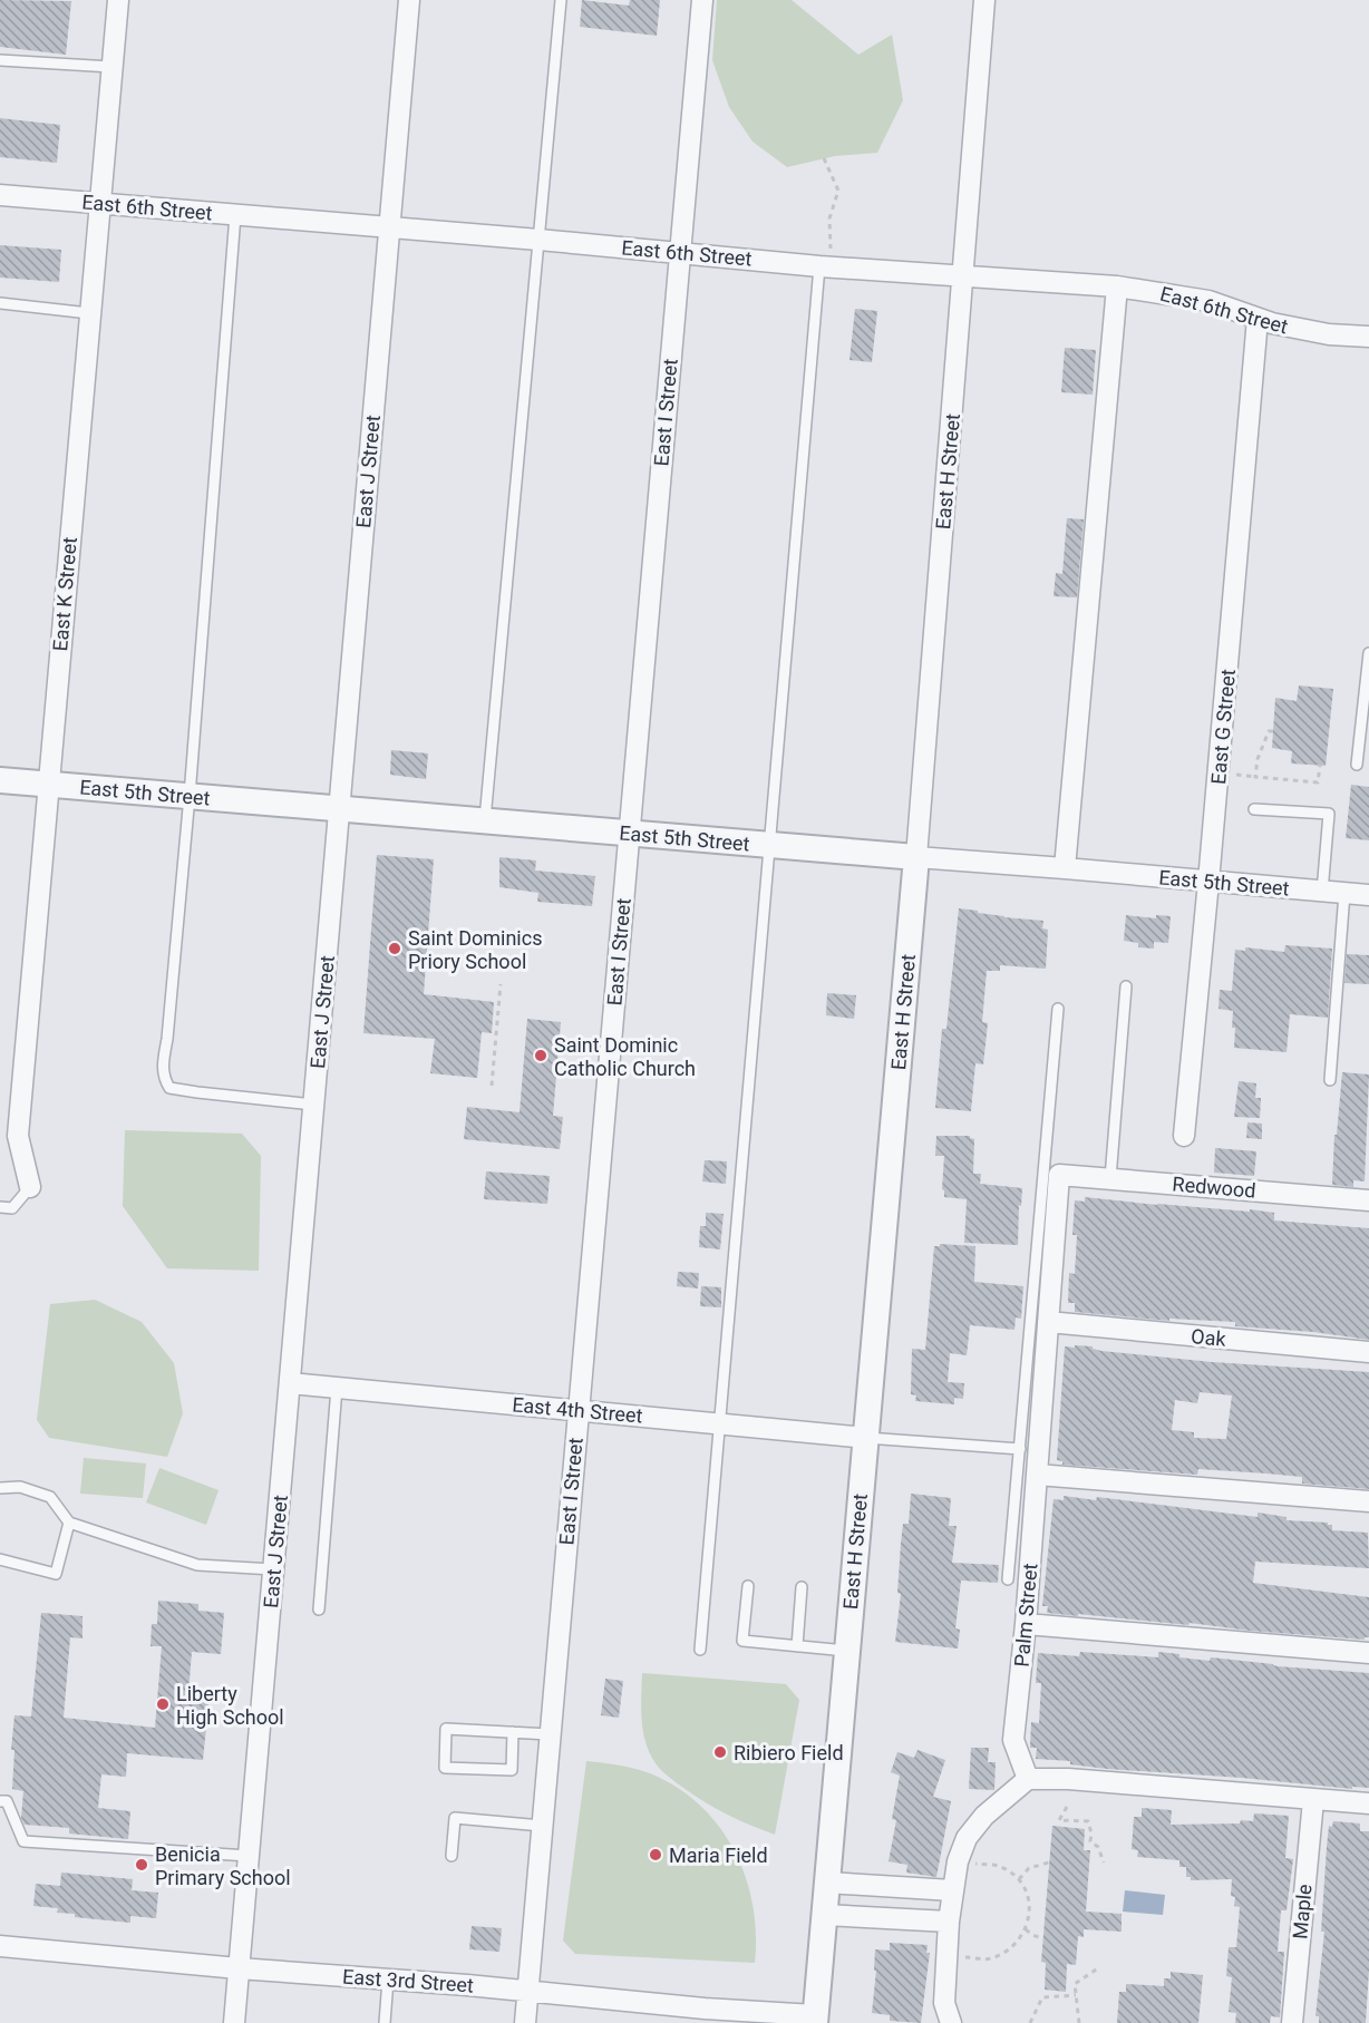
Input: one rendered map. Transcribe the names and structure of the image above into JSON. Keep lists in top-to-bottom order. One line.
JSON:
{"streets":{"street":["East 6th Street","East I Street","East J Street","East H Street","East K Street","East G Street","East 5th Street","Redwood","Oak","East 4th Street","Palm Street","Maple","East 3rd Street"]},"crossings":[["East 6th Street","East I Street"],["East 6th Street","East J Street"],["East 6th Street","East H Street"],["East 6th Street","East K Street"],["East 6th Street","East G Street"],["East I Street","East 5th Street"],["East I Street","East 4th Street"],["East I Street","East 3rd Street"],["East J Street","East 5th Street"],["East J Street","East 4th Street"],["East J Street","East 3rd Street"],["East H Street","East 5th Street"],["East H Street","East 4th Street"],["East H Street","East 3rd Street"],["East K Street","East 5th Street"],["East G Street","East 5th Street"],["Redwood","Palm Street"],["Oak","Palm Street"]],"places":["Saint Dominics Priory School","Saint Dominic Catholic Church","Liberty High School","Ribiero Field","Maria Field","Benicia Primary School"]}
